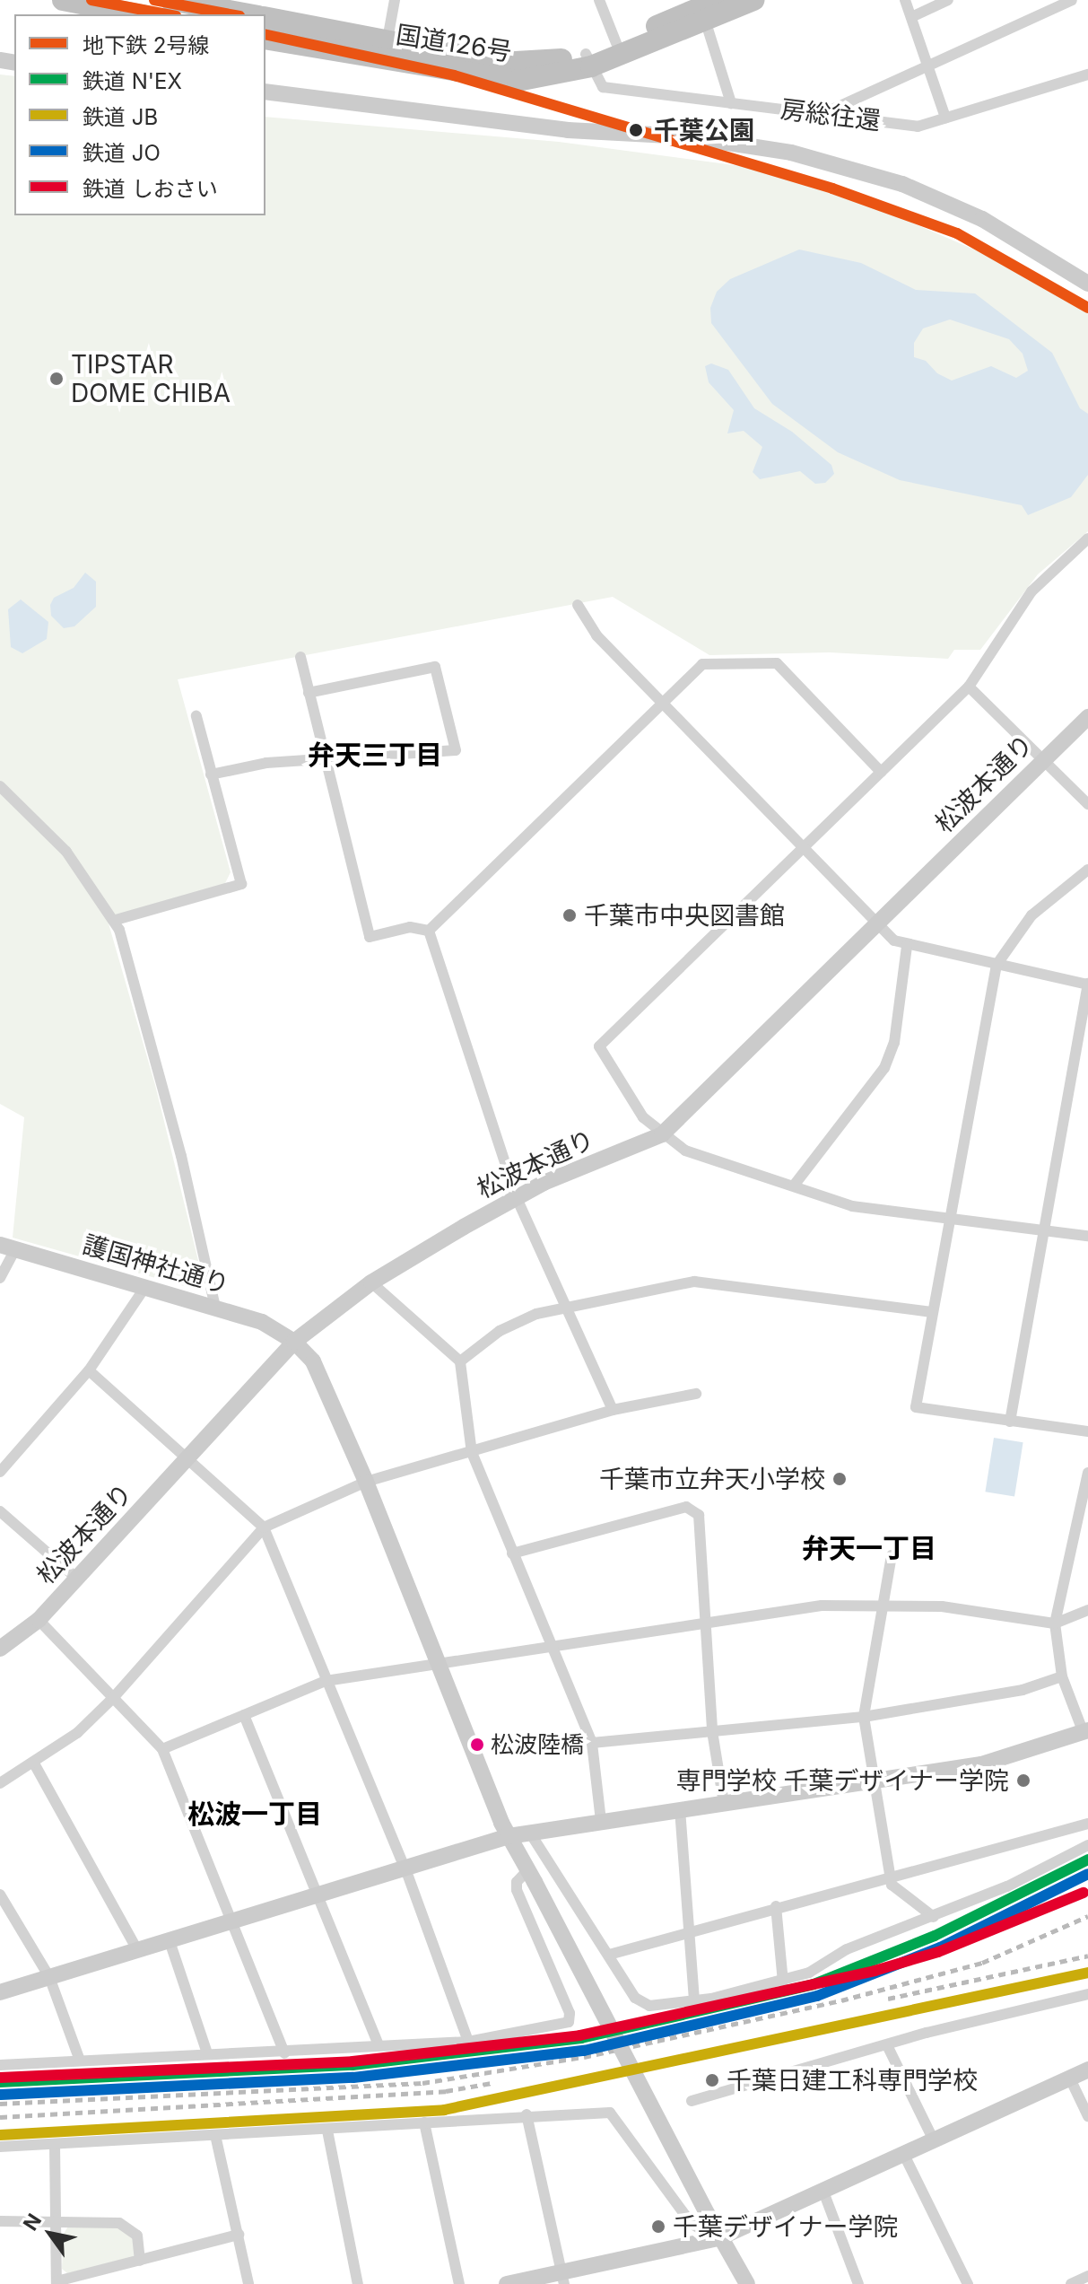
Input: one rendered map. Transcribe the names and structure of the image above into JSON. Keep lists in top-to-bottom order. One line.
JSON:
{"streets":{"highway":["国道126号"],"street":["房総往還","松波本通り","護国神社通り"]},"crossings":[["国道126号","房総往還"],["松波本通り","護国神社通り"]],"districts":["弁天三丁目","弁天一丁目","松波一丁目"],"places":["千葉公園","TIPSTAR DOME CHIBA","千葉市中央図書館","千葉市立弁天小学校","松波陸橋","専門学校 千葉デザイナー学院","千葉日建工科専門学校","千葉デザイナー学院"],"lines":["metro line 2号線","rail line N'EX","rail line JO","rail line しおさい","rail line JB"],"legend":["地下鉄 2号線","鉄道 N'EX","鉄道 JB","鉄道 JO","鉄道 しおさい"],"north":"top left"}
